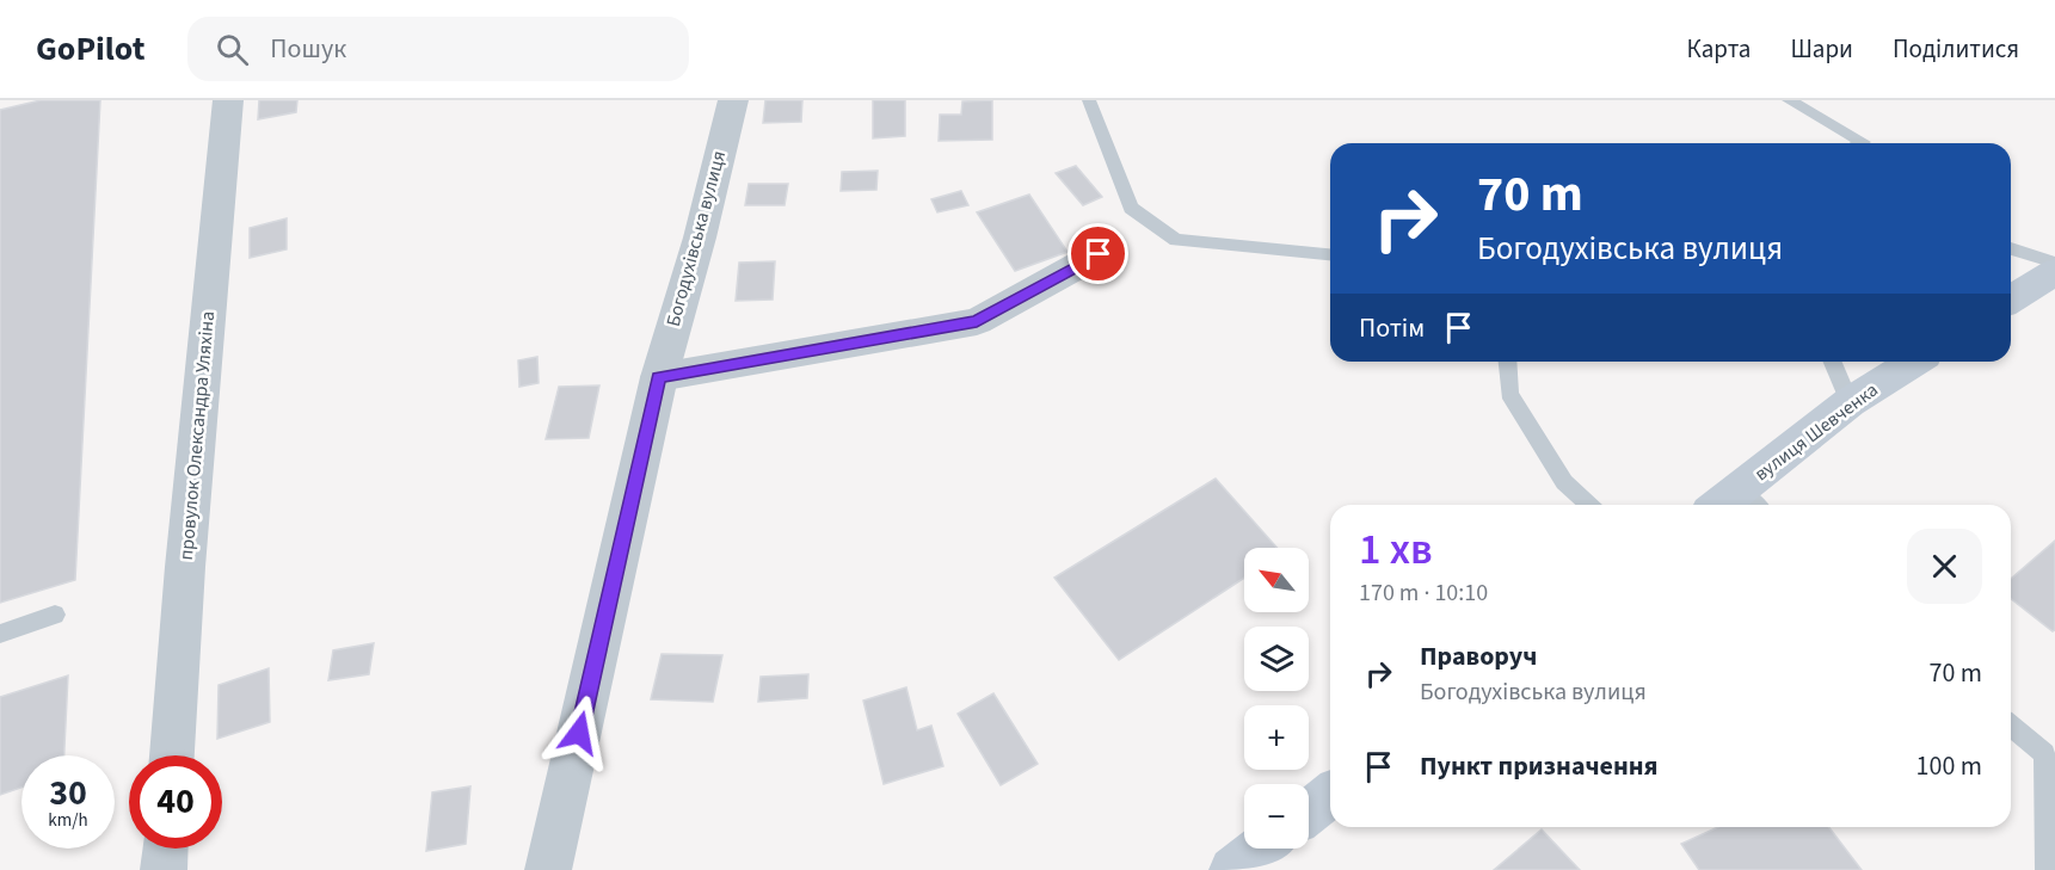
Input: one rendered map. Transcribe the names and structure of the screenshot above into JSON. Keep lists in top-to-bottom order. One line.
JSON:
{"streets":{"main road":["вулиця Шевченка"],"street":["Богодухівська вулиця","провулок Олександра Уляхіна"]},"north":"top left","page":{"header":"GoPilot","search":"Пошук","nav":["Карта","Шари","Поділитися"],"turn":["70 m","Богодухівська вулиця"],"then":"Потім","heading":["1 хв","170 m · 10:10"],"map_buttons":["+","−"],"list":[{"name":"Праворуч","note":"Богодухівська вулиця","value":"70 m"},{"name":"Пункт призначення","value":"100 m"}],"speed":"30 km/h","limit":"40"}}
